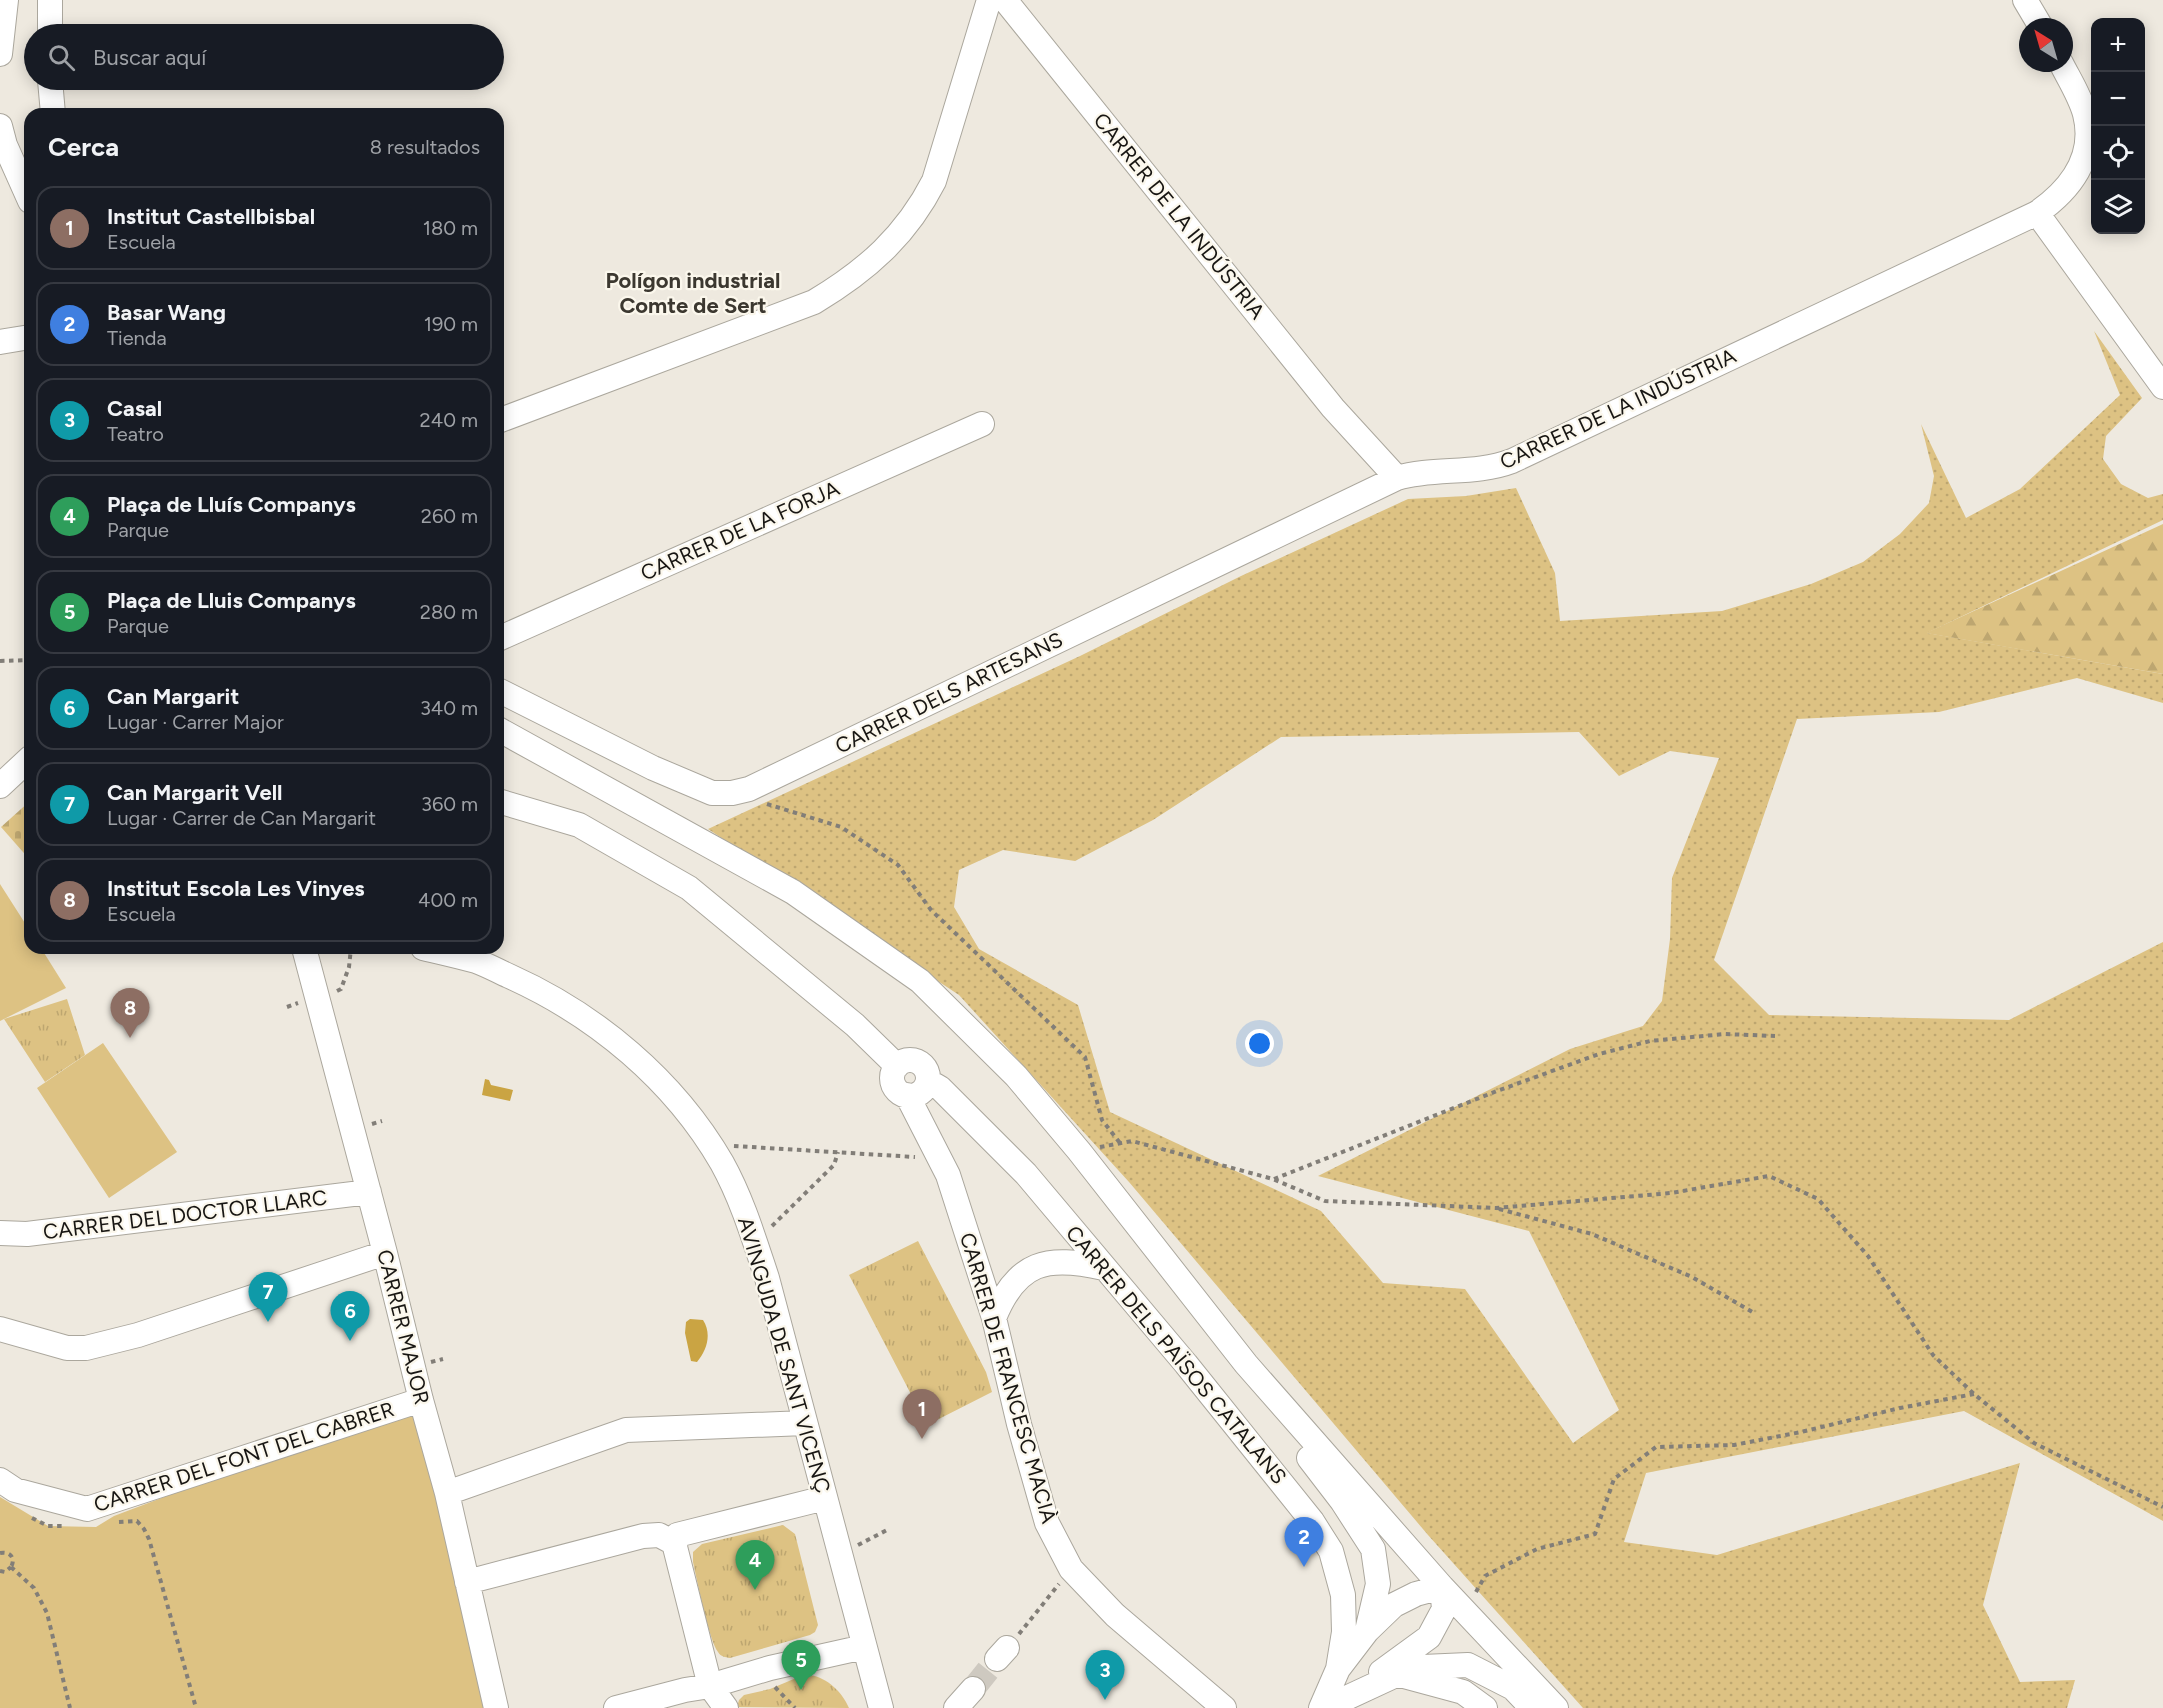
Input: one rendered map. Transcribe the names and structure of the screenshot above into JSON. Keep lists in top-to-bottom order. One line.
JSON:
{"streets":{"street":["CARRER DE LA INDÚSTRIA","CARRER DE LA FORJA","CARRER DELS ARTESANS","CARRER DEL DOCTOR LLARC","CARRER MAJOR","AVINGUDA DE SANT VICENÇ","CARRER DELS PAÏSOS CATALANS","CARRER DE FRANCESC MACIÀ","CARRER DEL FONT DEL CABRER"]},"crossings":[["CARRER DE LA INDÚSTRIA","CARRER DELS ARTESANS"],["CARRER DEL DOCTOR LLARC","CARRER MAJOR"],["CARRER MAJOR","CARRER DEL FONT DEL CABRER"],["CARRER DELS PAÏSOS CATALANS","CARRER DE FRANCESC MACIÀ"]],"districts":["Polígon industrial Comte de Sert"],"north":"top left","page":{"map_buttons":["+","−"],"search":"Buscar aquí","heading":["Cerca","8 resultados"],"list":[{"mark":"1","name":"Institut Castellbisbal","note":"Escuela","value":"180 m"},{"mark":"2","name":"Basar Wang","note":"Tienda","value":"190 m"},{"mark":"3","name":"Casal","note":"Teatro","value":"240 m"},{"mark":"4","name":"Plaça de Lluís Companys","note":"Parque","value":"260 m"},{"mark":"5","name":"Plaça de Lluis Companys","note":"Parque","value":"280 m"},{"mark":"6","name":"Can Margarit","note":"Lugar · Carrer Major","value":"340 m"},{"mark":"7","name":"Can Margarit Vell","note":"Lugar · Carrer de Can Margarit","value":"360 m"},{"mark":"8","name":"Institut Escola Les Vinyes","note":"Escuela","value":"400 m"}],"pins":["8","7","6","1","2","4","5","3"]}}
